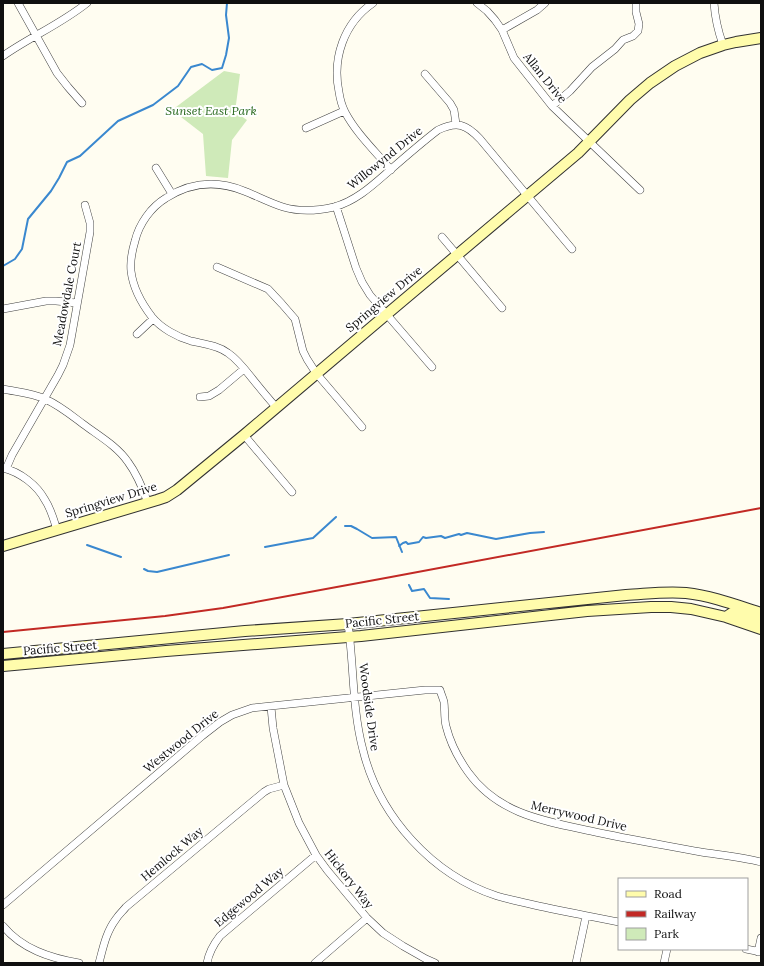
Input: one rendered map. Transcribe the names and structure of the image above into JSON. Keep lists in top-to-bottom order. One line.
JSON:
{"streets":{"main road":["Springview Drive","Pacific Street"],"street":["Allan Drive","Willowynd Drive","Meadowdale Court","Woodside Drive","Westwood Drive","Merrywood Drive","Hemlock Way","Hickory Way","Edgewood Way"]},"crossings":[["Allan Drive","Springview Drive"],["Willowynd Drive","Springview Drive"],["Pacific Street","Woodside Drive"],["Woodside Drive","Westwood Drive"],["Westwood Drive","Merrywood Drive"],["Westwood Drive","Hickory Way"],["Hemlock Way","Hickory Way"],["Hickory Way","Edgewood Way"]],"parks":["Sunset East Park"],"legend":["Road","Railway","Park"]}
